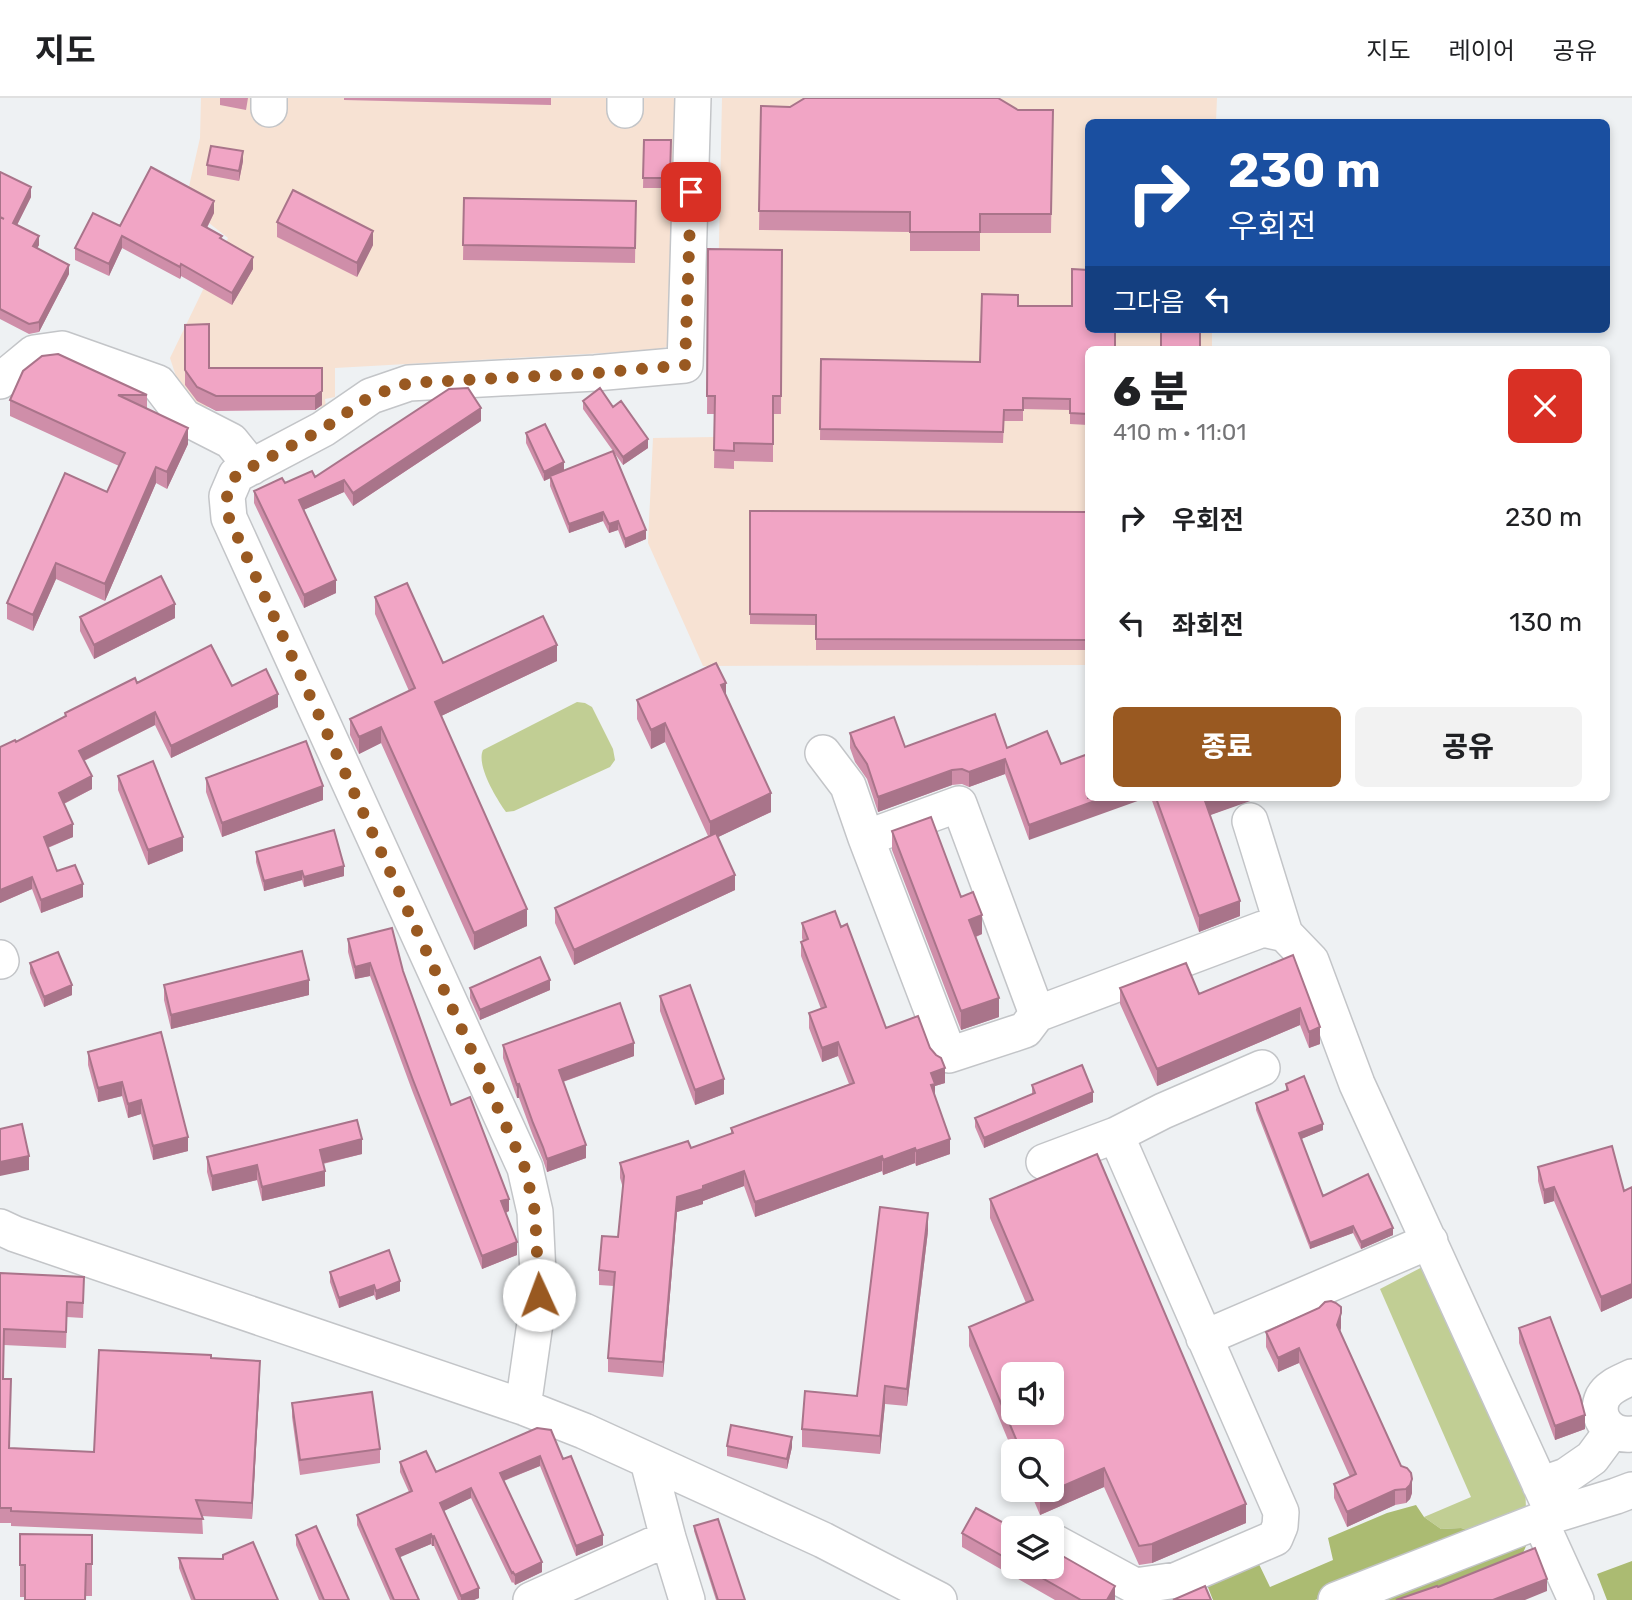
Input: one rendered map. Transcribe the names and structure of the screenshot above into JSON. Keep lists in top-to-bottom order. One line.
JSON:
{"page":{"header":"지도","nav":["지도","레이어","공유"],"turn":["230 m","우회전"],"then":"그다음","heading":["6 분","410 m · 11:01"],"list":[{"name":"우회전","value":"230 m"},{"name":"좌회전","value":"130 m"}],"buttons":["종료","공유"]}}
